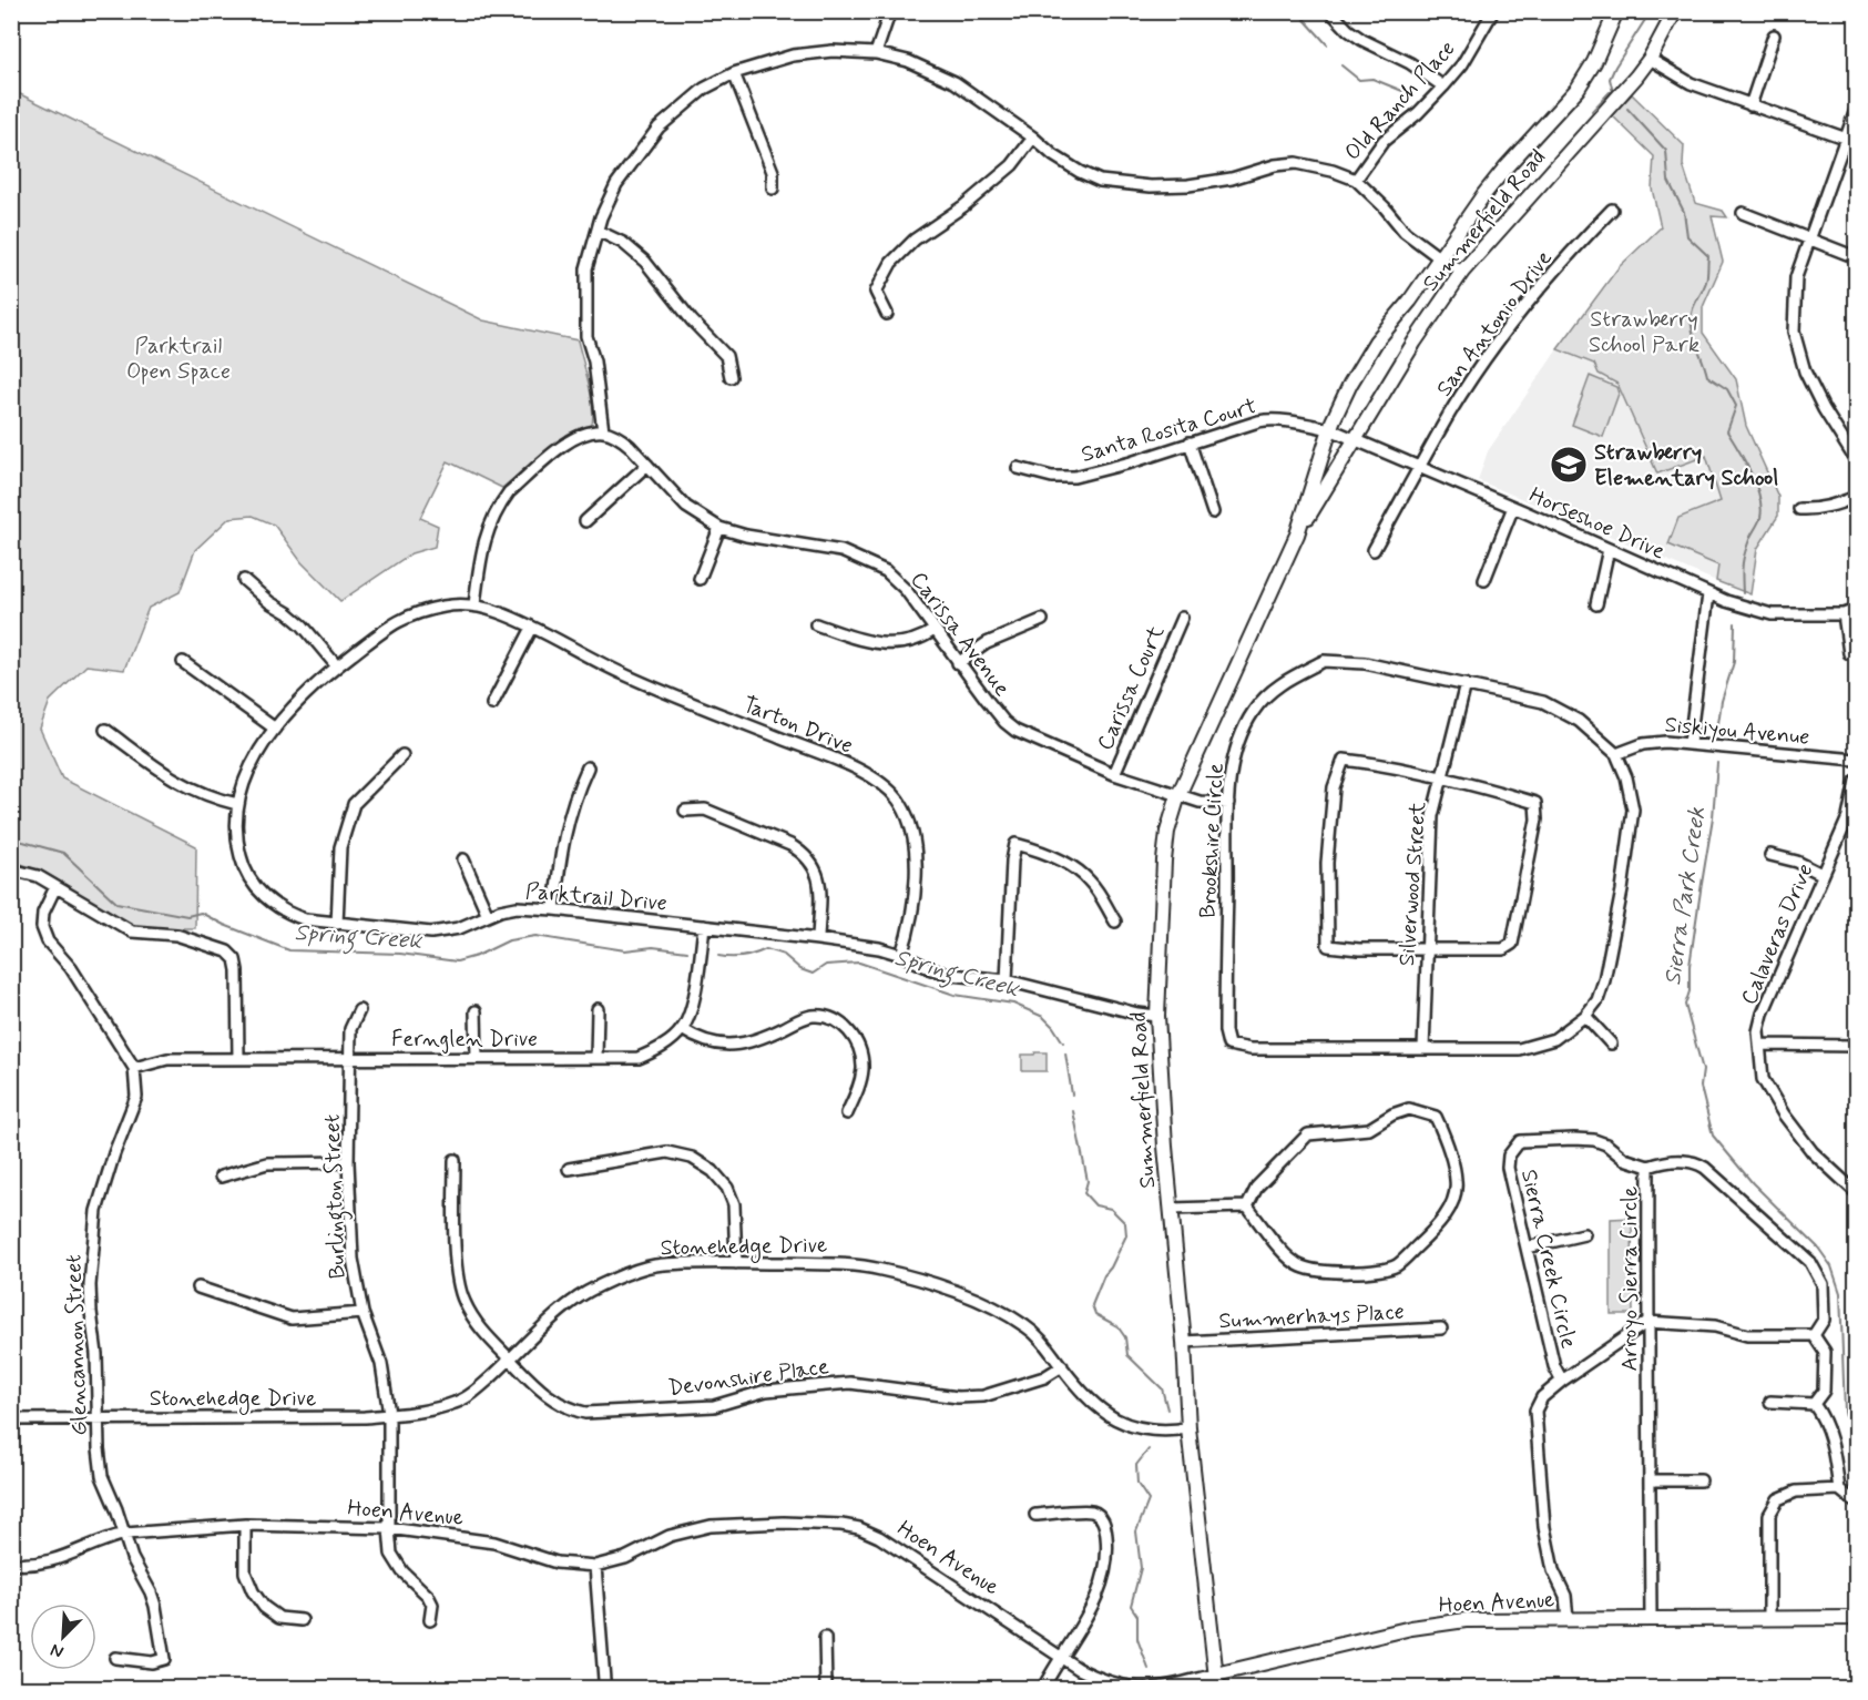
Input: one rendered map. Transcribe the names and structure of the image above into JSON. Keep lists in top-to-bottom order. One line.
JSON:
{"streets":{"street":["Old Ranch Place","Summerfield Road","San Antonio Drive","Santa Rosita Court","Horseshoe Drive","Carissa Avenue","Carissa Court","Tarton Drive","Siskiyou Avenue","Brookshire Circle","Silverwood Street","Parktrail Drive","Calaveras Drive","Fernglen Drive","Burlington Street","Stonehedge Drive","Sierra Creek Circle","Arroyo Sierra Circle","Summerhays Place","Glencannon Street","Devonshire Place","Hoen Avenue"]},"crossings":[["Summerfield Road","Santa Rosita Court"],["Summerfield Road","Horseshoe Drive"],["Summerfield Road","Carissa Avenue"],["Summerfield Road","Parktrail Drive"],["Summerfield Road","Stonehedge Drive"],["Summerfield Road","Summerhays Place"],["Summerfield Road","Hoen Avenue"],["San Antonio Drive","Horseshoe Drive"],["Santa Rosita Court","Horseshoe Drive"],["Carissa Avenue","Carissa Court"],["Carissa Avenue","Brookshire Circle"],["Tarton Drive","Parktrail Drive"],["Siskiyou Avenue","Brookshire Circle"],["Brookshire Circle","Silverwood Street"],["Parktrail Drive","Fernglen Drive"],["Fernglen Drive","Burlington Street"],["Fernglen Drive","Glencannon Street"],["Burlington Street","Stonehedge Drive"],["Burlington Street","Hoen Avenue"],["Stonehedge Drive","Glencannon Street"],["Stonehedge Drive","Devonshire Place"],["Sierra Creek Circle","Arroyo Sierra Circle"],["Arroyo Sierra Circle","Hoen Avenue"],["Glencannon Street","Hoen Avenue"]],"water":["Sierra Park Creek","Spring Creek"],"parks":["Strawberry School Park","Parktrail Open Space"],"places":{"school or university":["Strawberry Elementary School"]},"north":"bottom left"}
